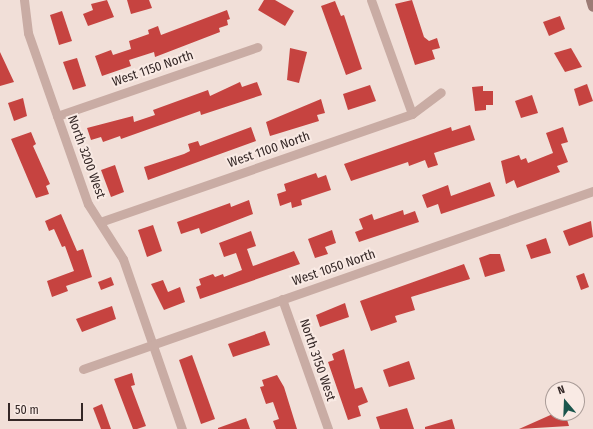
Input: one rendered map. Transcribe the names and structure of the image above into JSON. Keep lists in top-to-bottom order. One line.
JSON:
{"streets":{"street":["West 1150 North","West 1100 North","North 3200 West","West 1050 North","North 3150 West"]},"crossings":[["West 1150 North","North 3200 West"],["West 1100 North","North 3200 West"],["North 3200 West","West 1050 North"],["West 1050 North","North 3150 West"]],"scale_bar":"50 m","north":"top"}
